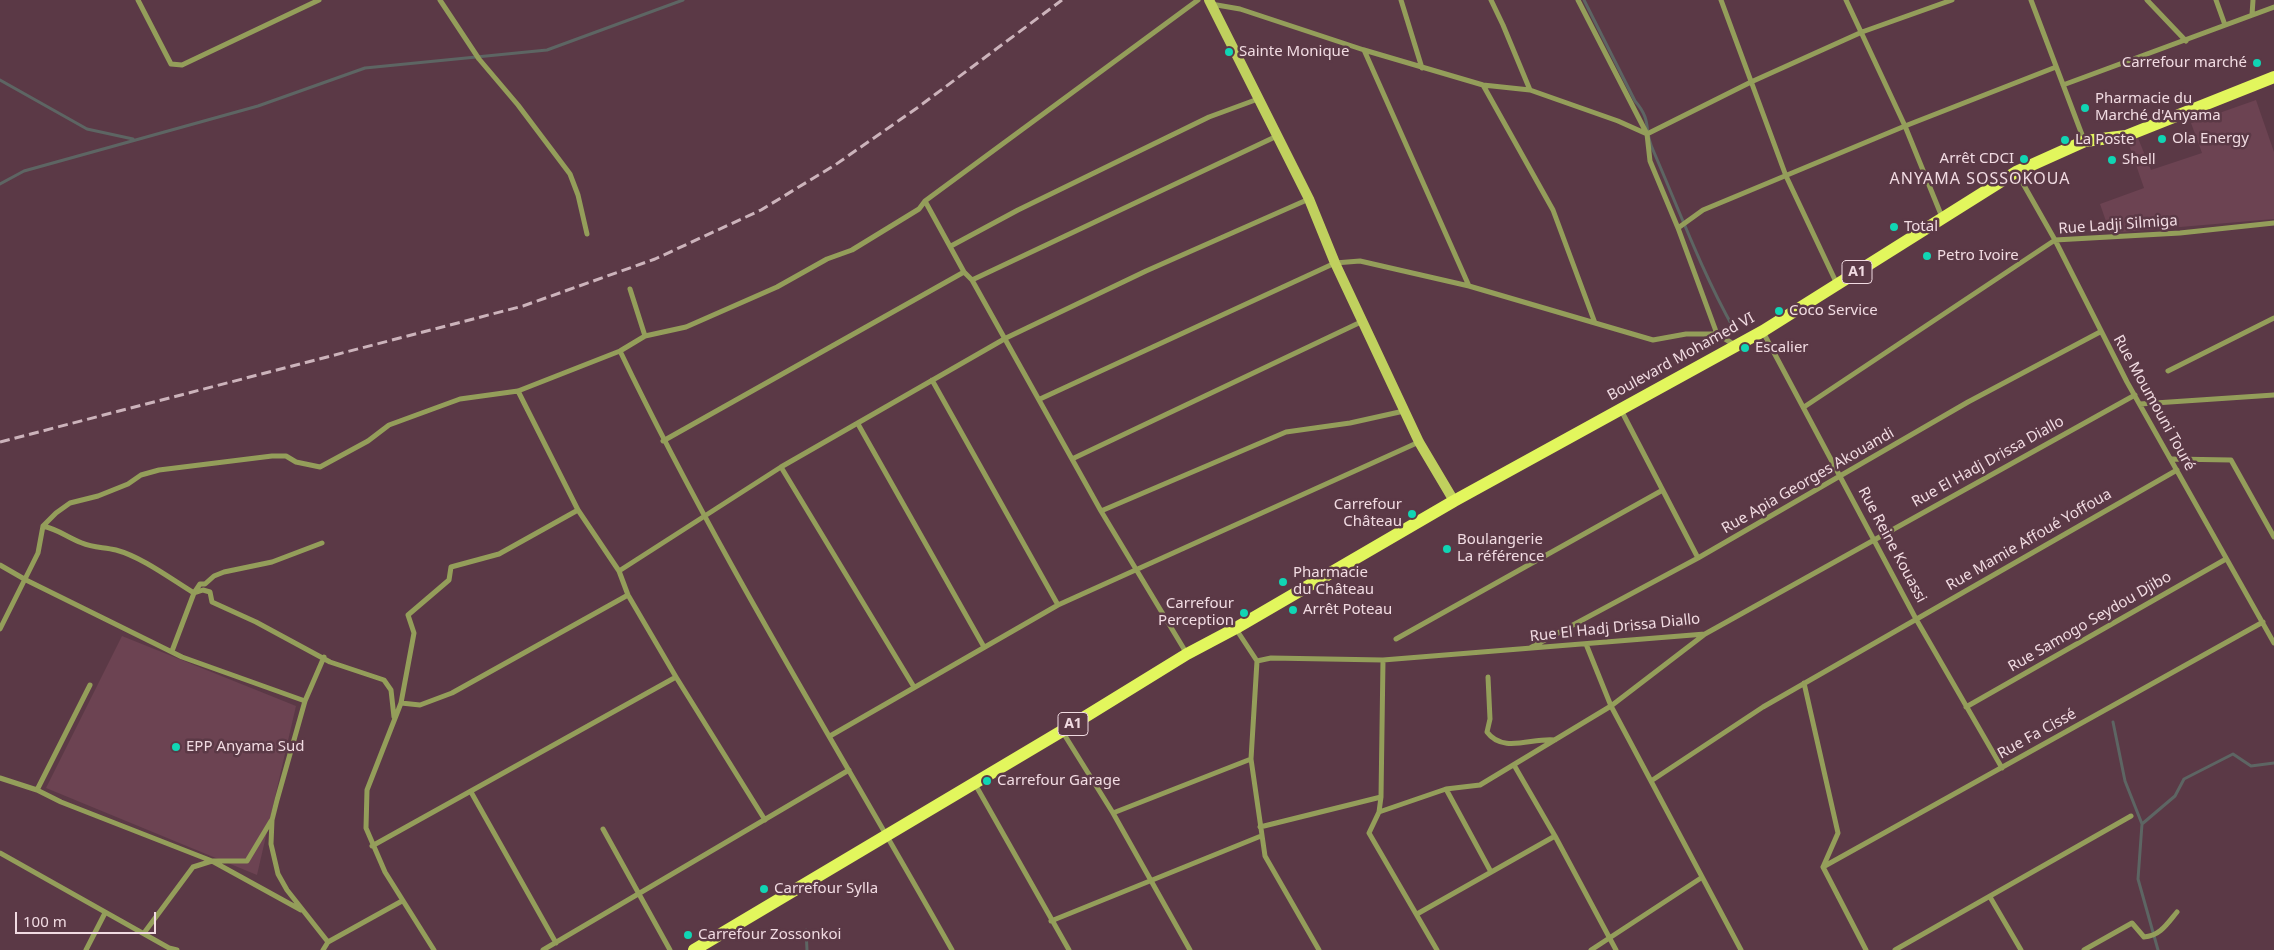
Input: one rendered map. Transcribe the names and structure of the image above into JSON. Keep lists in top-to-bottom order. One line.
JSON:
{"streets":{"main road":["A1","Boulevard Mohamed VI"],"street":["Rue Ladji Silmiga","Rue Moumouni Touré","Rue El Hadj Drissa Diallo","Rue Apia Georges Akouandi","Rue Mamie Affoué Yoffoua","Rue Reine Kouassi","Rue Samogo Seydou Djibo","Rue Fa Cissé"]},"crossings":[["Rue Ladji Silmiga","Rue Moumouni Touré"],["Rue Ladji Silmiga","Rue Reine Kouassi"],["A1","Boulevard Mohamed VI"],["Boulevard Mohamed VI","Rue Moumouni Touré"],["Boulevard Mohamed VI","Rue Reine Kouassi"],["Rue Moumouni Touré","Rue El Hadj Drissa Diallo"],["Rue Moumouni Touré","Rue Apia Georges Akouandi"],["Rue Moumouni Touré","Rue Mamie Affoué Yoffoua"],["Rue Moumouni Touré","Rue Samogo Seydou Djibo"],["Rue Moumouni Touré","Rue Fa Cissé"],["Rue El Hadj Drissa Diallo","Rue Apia Georges Akouandi"],["Rue El Hadj Drissa Diallo","Rue Reine Kouassi"],["Rue Apia Georges Akouandi","Rue Reine Kouassi"],["Rue Mamie Affoué Yoffoua","Rue Reine Kouassi"],["Rue Reine Kouassi","Rue Samogo Seydou Djibo"],["Rue Reine Kouassi","Rue Fa Cissé"]],"districts":["ANYAMA SOSSOKOUA"],"places":["Sainte Monique","Carrefour marché","Pharmacie du Marché d'Anyama","Ola Energy","La Poste","Arrêt CDCI","Shell","Total","Petro Ivoire","Coco Service","Escalier","Carrefour Château","Boulangerie La référence","Pharmacie du Château","Arrêt Poteau","Carrefour Perception","EPP Anyama Sud","Carrefour Garage","Carrefour Sylla","Carrefour Zossonkoi"],"scale_bar":"100 m"}
